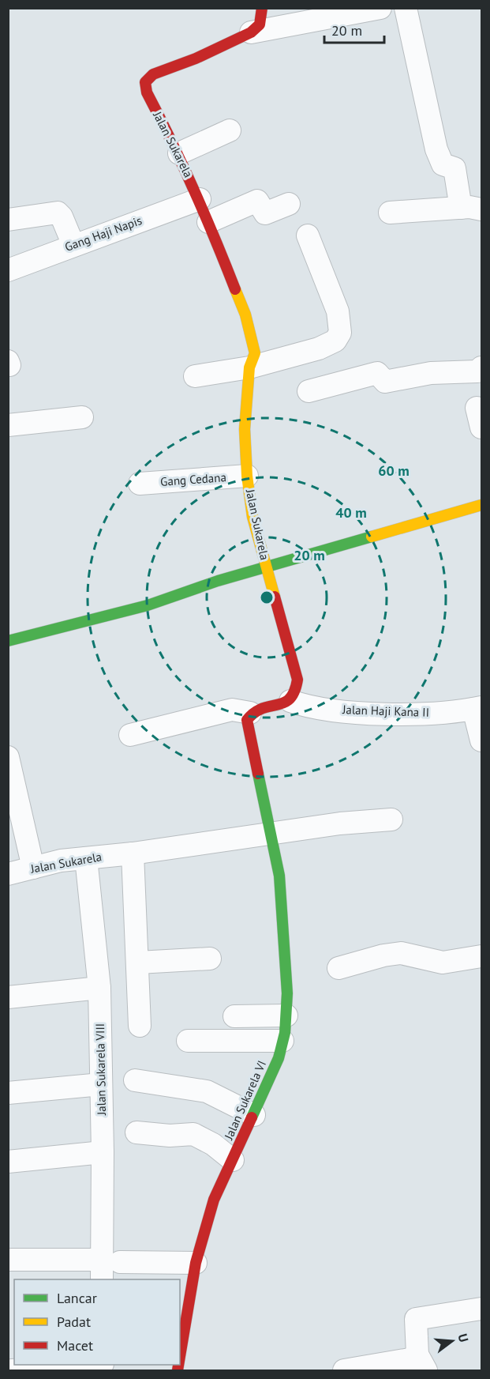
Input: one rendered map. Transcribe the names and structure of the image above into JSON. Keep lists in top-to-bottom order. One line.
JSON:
{"streets":{"street":["Jalan Sukarela","Gang Haji Napis","Gang Cedana","Jalan Haji Kana II","Jalan Sukarela VIII","Jalan Sukarela VI"]},"crossings":[["Jalan Sukarela","Gang Haji Napis"],["Jalan Sukarela","Gang Cedana"],["Jalan Sukarela","Jalan Haji Kana II"],["Jalan Sukarela","Jalan Sukarela VIII"],["Jalan Sukarela","Jalan Sukarela VI"]],"legend":["Lancar","Padat","Macet"],"scale_bar":"20 m","north":"right","rings":["60 m","40 m","20 m"]}
